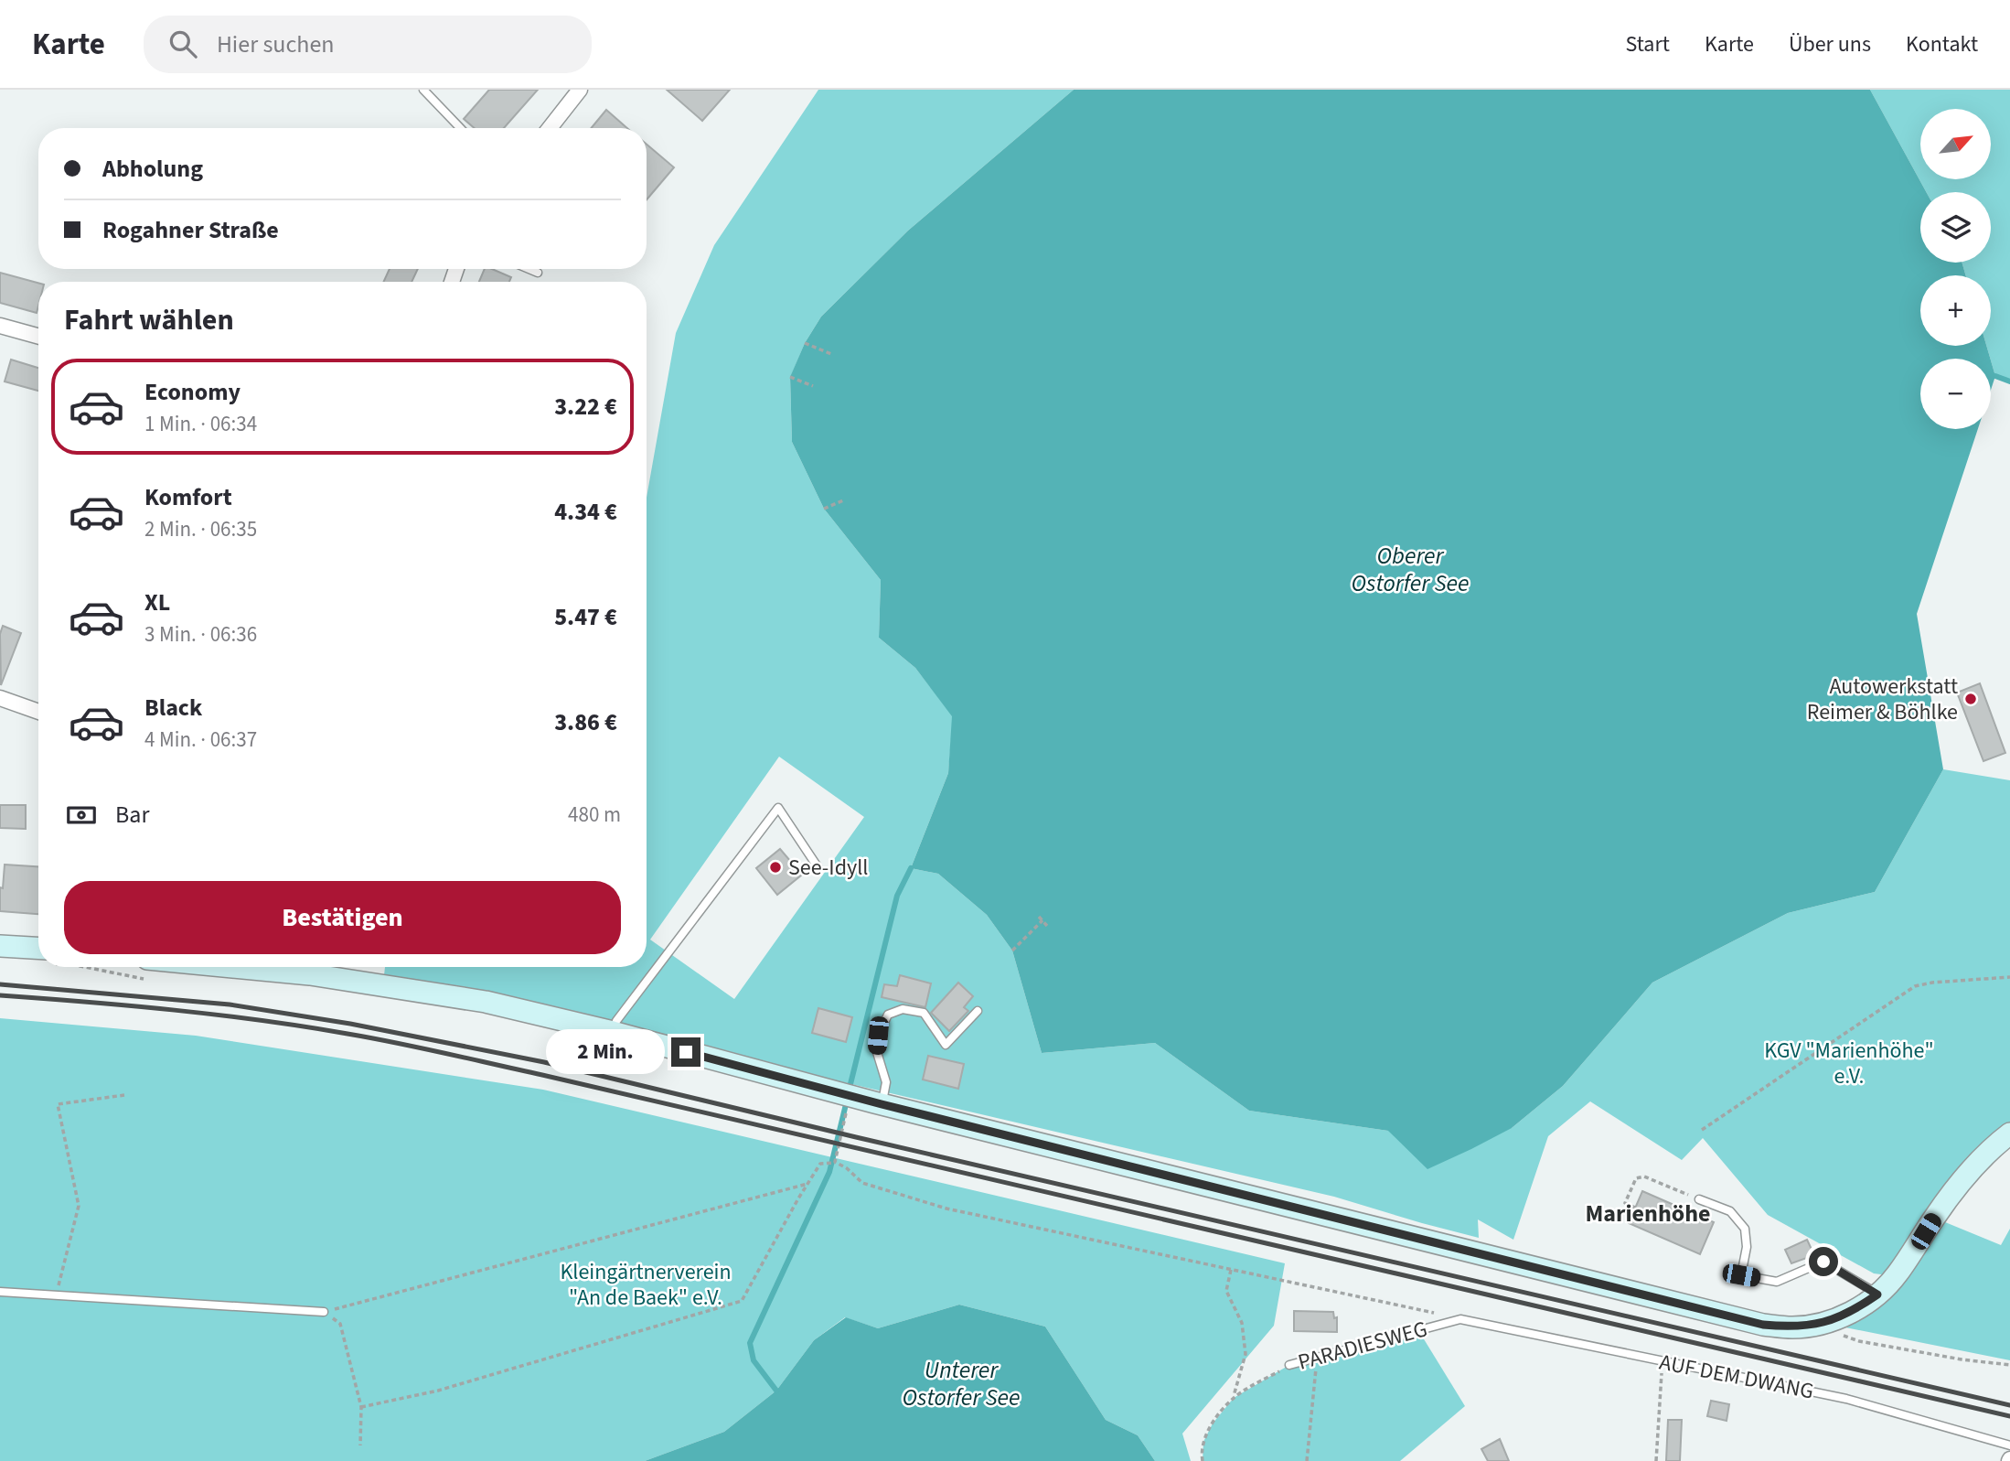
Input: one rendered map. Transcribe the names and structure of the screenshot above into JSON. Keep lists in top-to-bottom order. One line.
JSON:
{"streets":{"lane":["PARADIESWEG","AUF DEM DWANG"]},"crossings":[["PARADIESWEG","AUF DEM DWANG"]],"districts":["Marienhöhe"],"water":["Oberer Ostorfer See","Unterer Ostorfer See"],"parks":["KGV \"Marienhöhe\" e.V.","Kleingärtnerverein \"An de Baek\" e.V."],"places":["Autowerkstatt Reimer & Böhlke","See-Idyll"],"north":"top right","page":{"header":"Karte","search":"Hier suchen","nav":["Start","Karte","Über uns","Kontakt"],"map_buttons":["+","−"],"banner":["Abholung","Rogahner Straße"],"heading":"Fahrt wählen","list":[{"name":"Economy","note":"1 Min. · 06:34","value":"3.22 €"},{"name":"Komfort","note":"2 Min. · 06:35","value":"4.34 €"},{"name":"XL","note":"3 Min. · 06:36","value":"5.47 €"},{"name":"Black","note":"4 Min. · 06:37","value":"3.86 €"}],"pay":["Bar","480 m"],"buttons":"Bestätigen","bubble":"2 Min."}}
